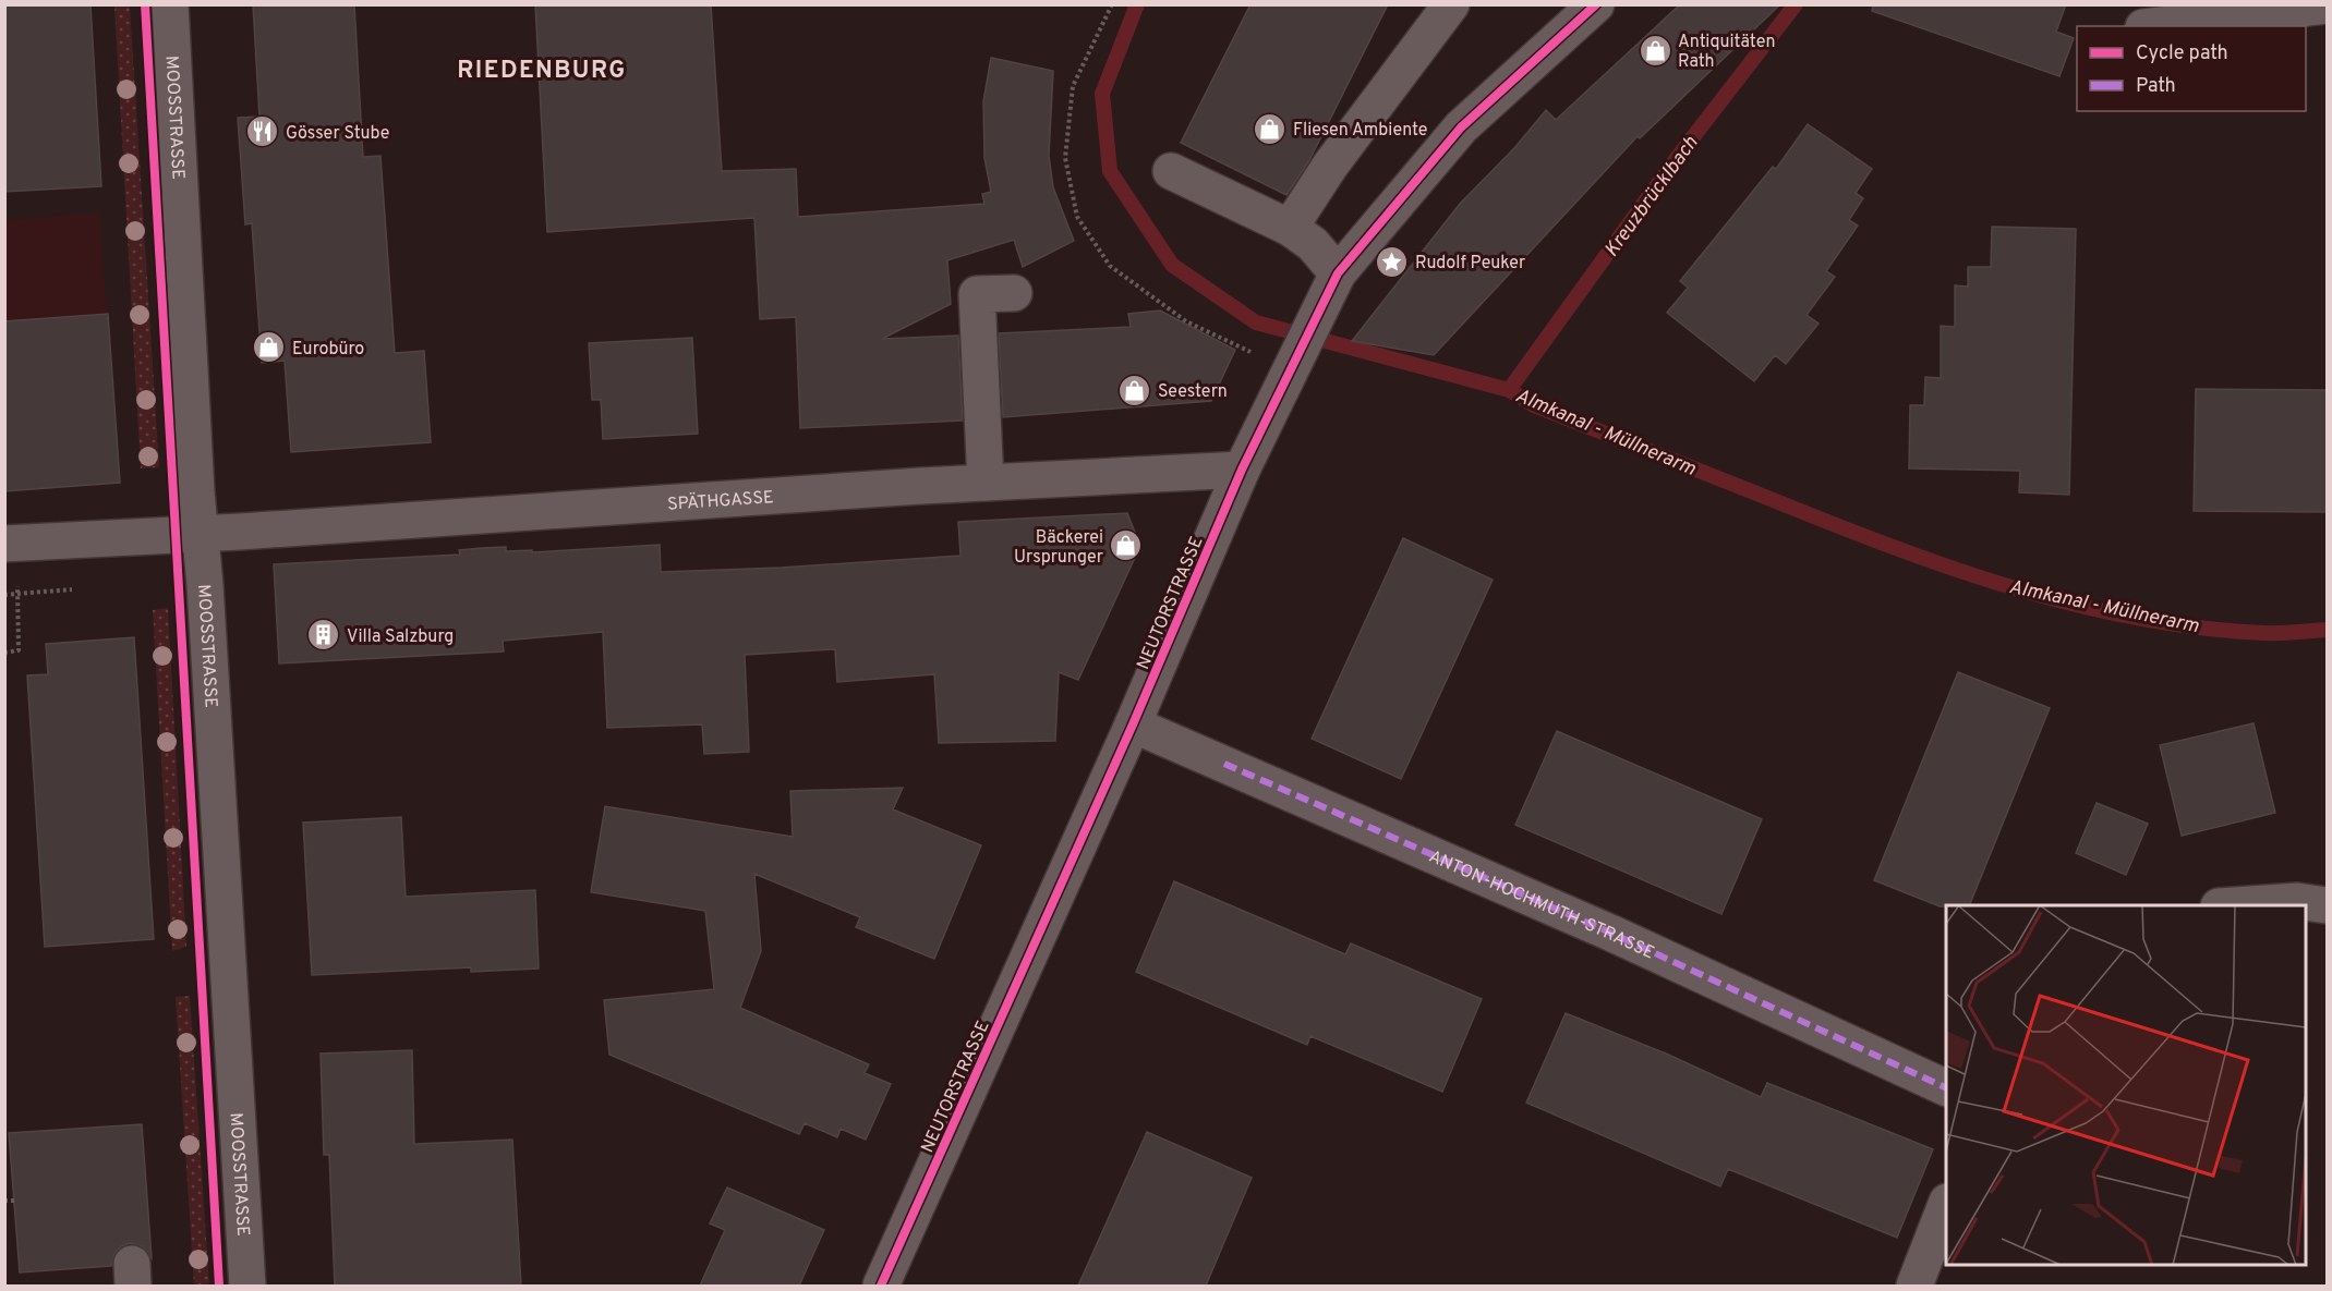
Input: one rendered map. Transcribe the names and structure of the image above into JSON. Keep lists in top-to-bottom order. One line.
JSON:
{"streets":{"street":["MOOSSTRASSE","SPÄTHGASSE","NEUTORSTRASSE","ANTON-HOCHMUTH-STRASSE"]},"crossings":[["MOOSSTRASSE","SPÄTHGASSE"],["SPÄTHGASSE","NEUTORSTRASSE"],["NEUTORSTRASSE","ANTON-HOCHMUTH-STRASSE"]],"districts":["RIEDENBURG"],"water":["Kreuzbrücklbach","Almkanal - Müllnerarm"],"places":{"shop":["Antiquitäten Rath","Fliesen Ambiente","Eurobüro","Seestern","Bäckerei Ursprunger"],"restaurant":["Gösser Stube"],"place":["Rudolf Peuker"],"building":["Villa Salzburg"]},"legend":["Cycle path","Path"]}
